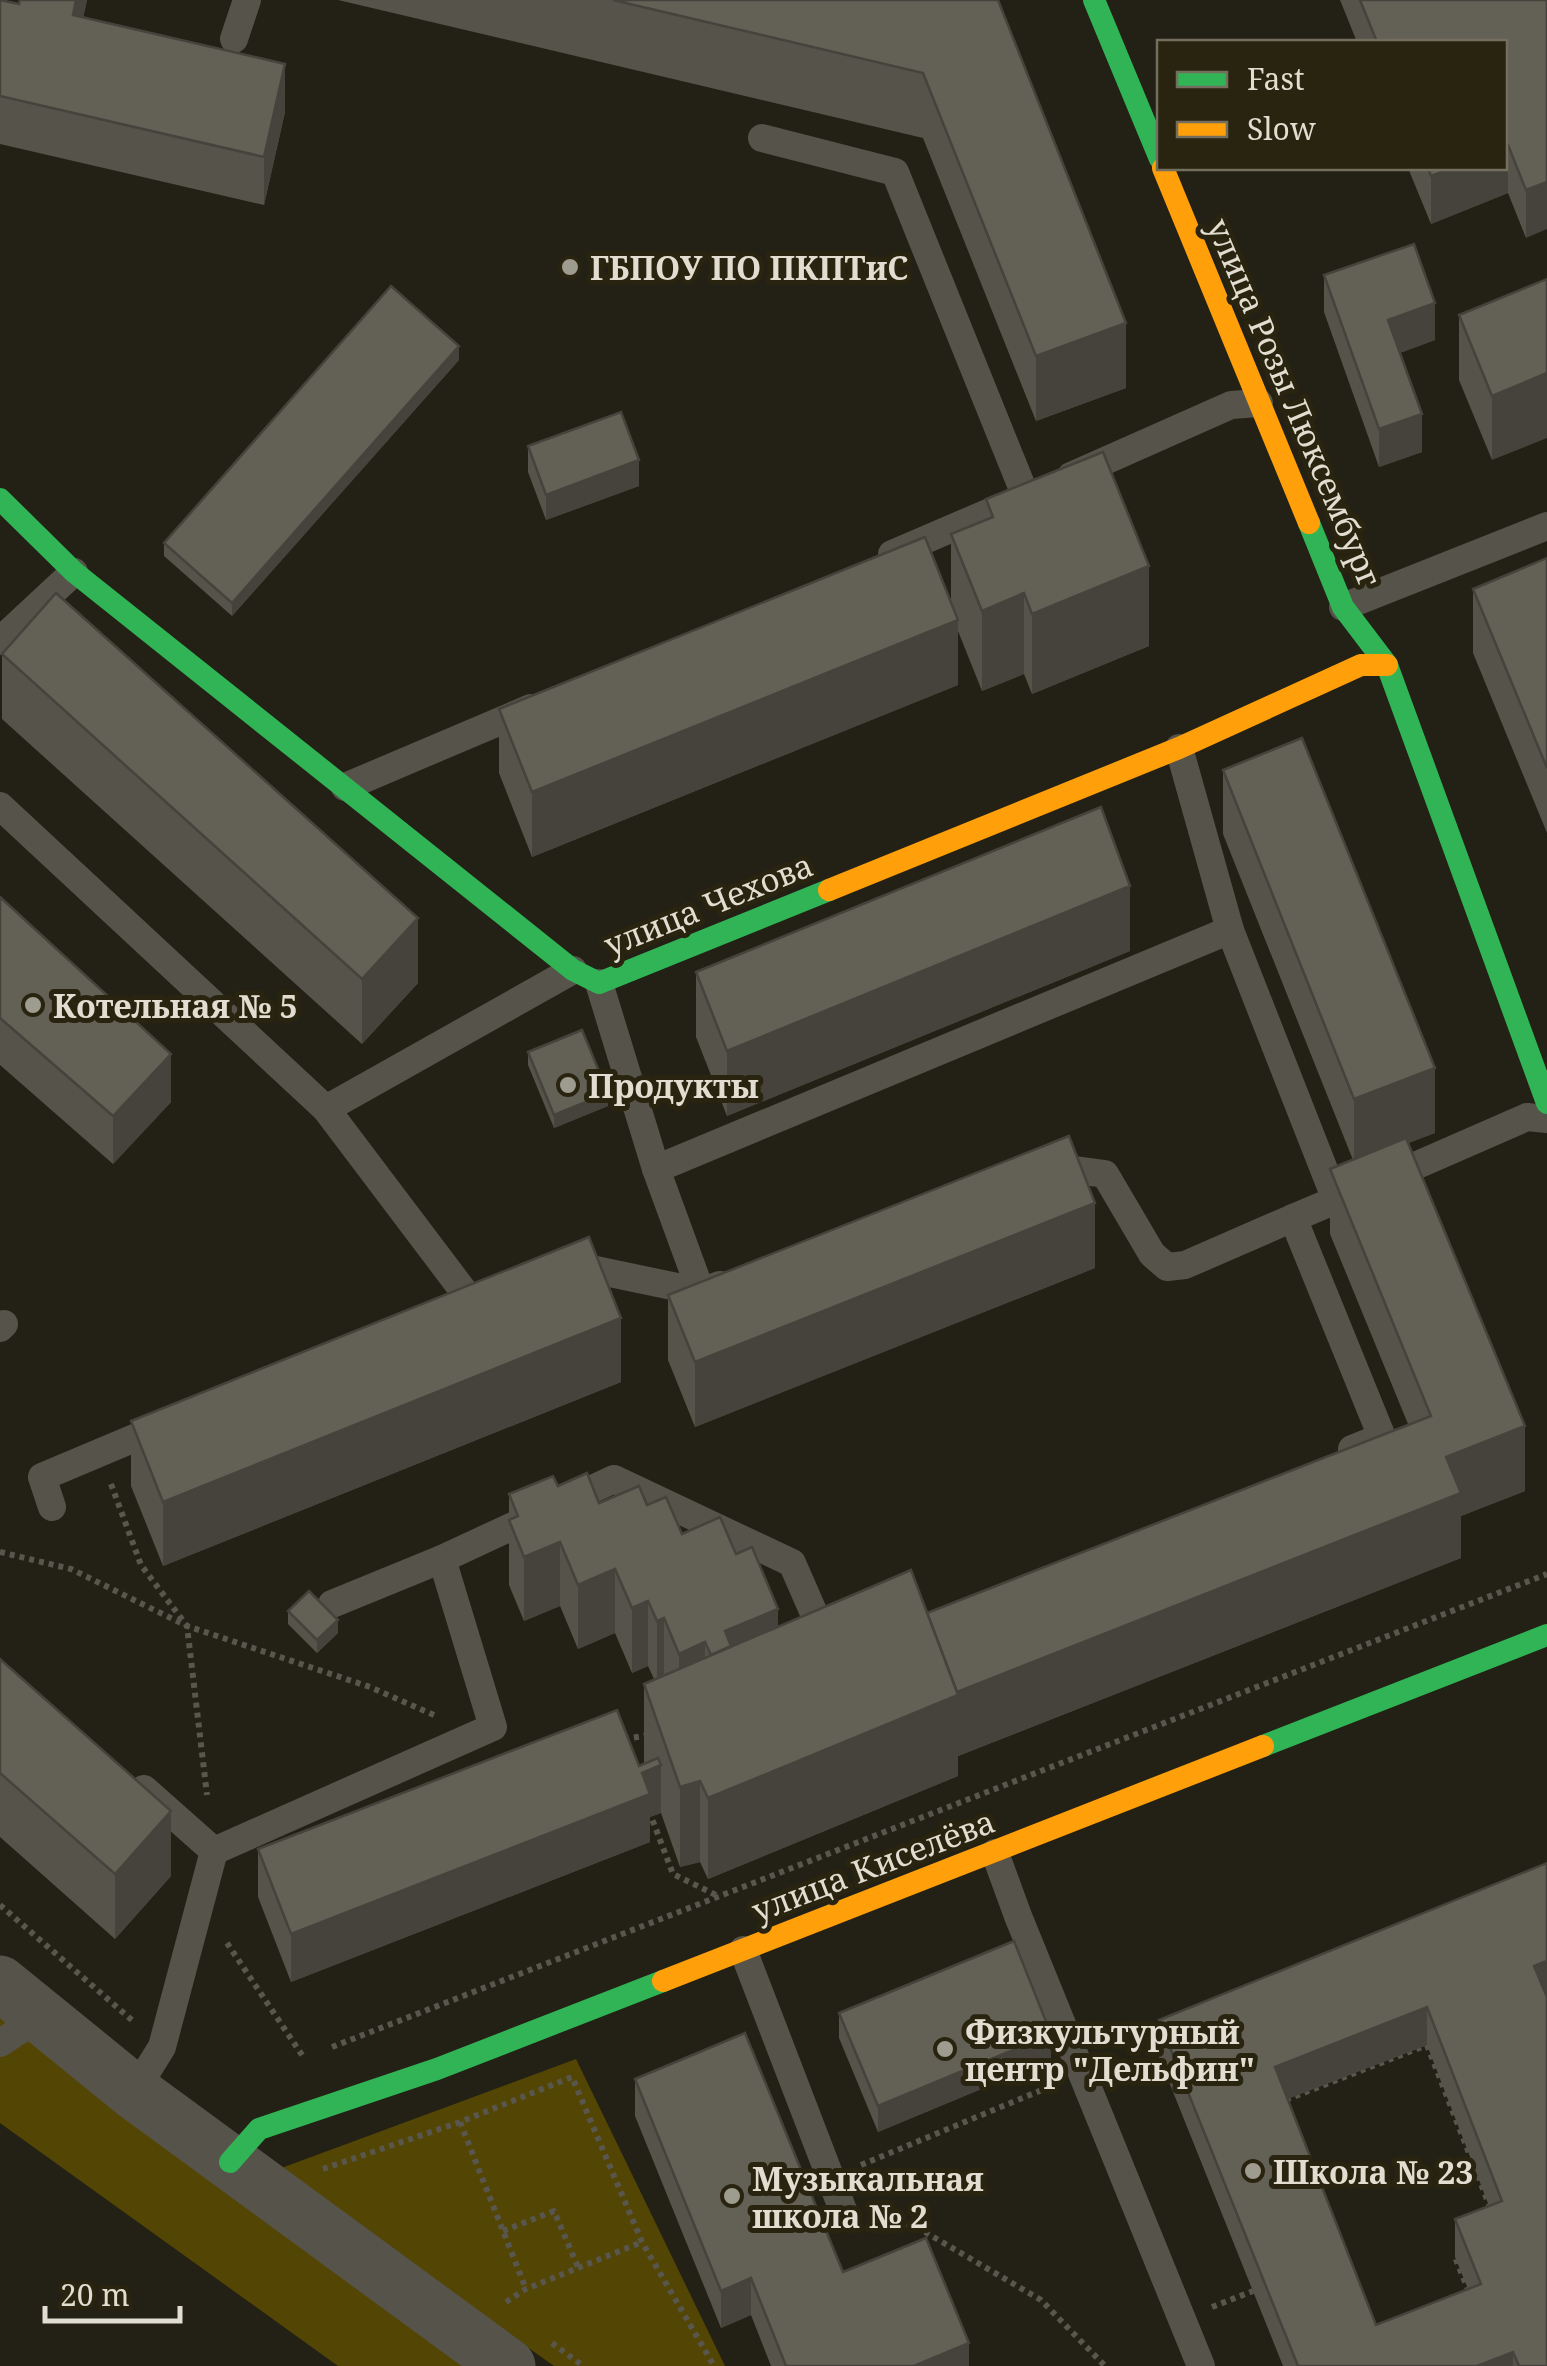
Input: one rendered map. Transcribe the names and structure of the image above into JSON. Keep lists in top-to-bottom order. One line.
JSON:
{"streets":{"street":["улица Розы Люксембург","улица Чехова","улица Киселёва"]},"crossings":[["улица Розы Люксембург","улица Чехова"]],"places":["ГБПОУ ПО ПКПТиС","Котельная № 5","Продукты","Физкультурный центр \"Дельфин\"","Школа № 23","Музыкальная школа № 2"],"legend":["Fast","Slow"],"scale_bar":"20 m"}
